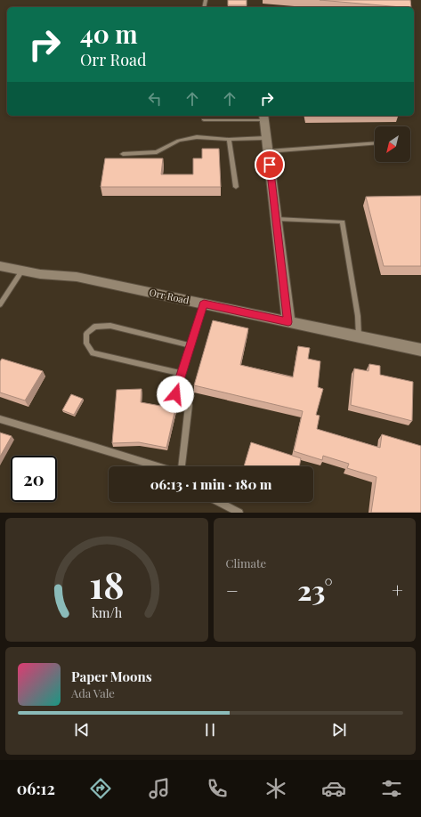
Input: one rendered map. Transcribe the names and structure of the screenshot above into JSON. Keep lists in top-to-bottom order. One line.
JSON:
{"streets":{"street":["Orr Road"]},"north":"bottom left","page":{"turn":["40 m","Orr Road"],"limit":"20","trip":"06:13 · 1 min · 180 m","tile":"Climate","heat":["−","23°","+"],"song":["Paper Moons","Ada Vale"],"tabs":"06:12","gauge":["18","km/h"]}}
